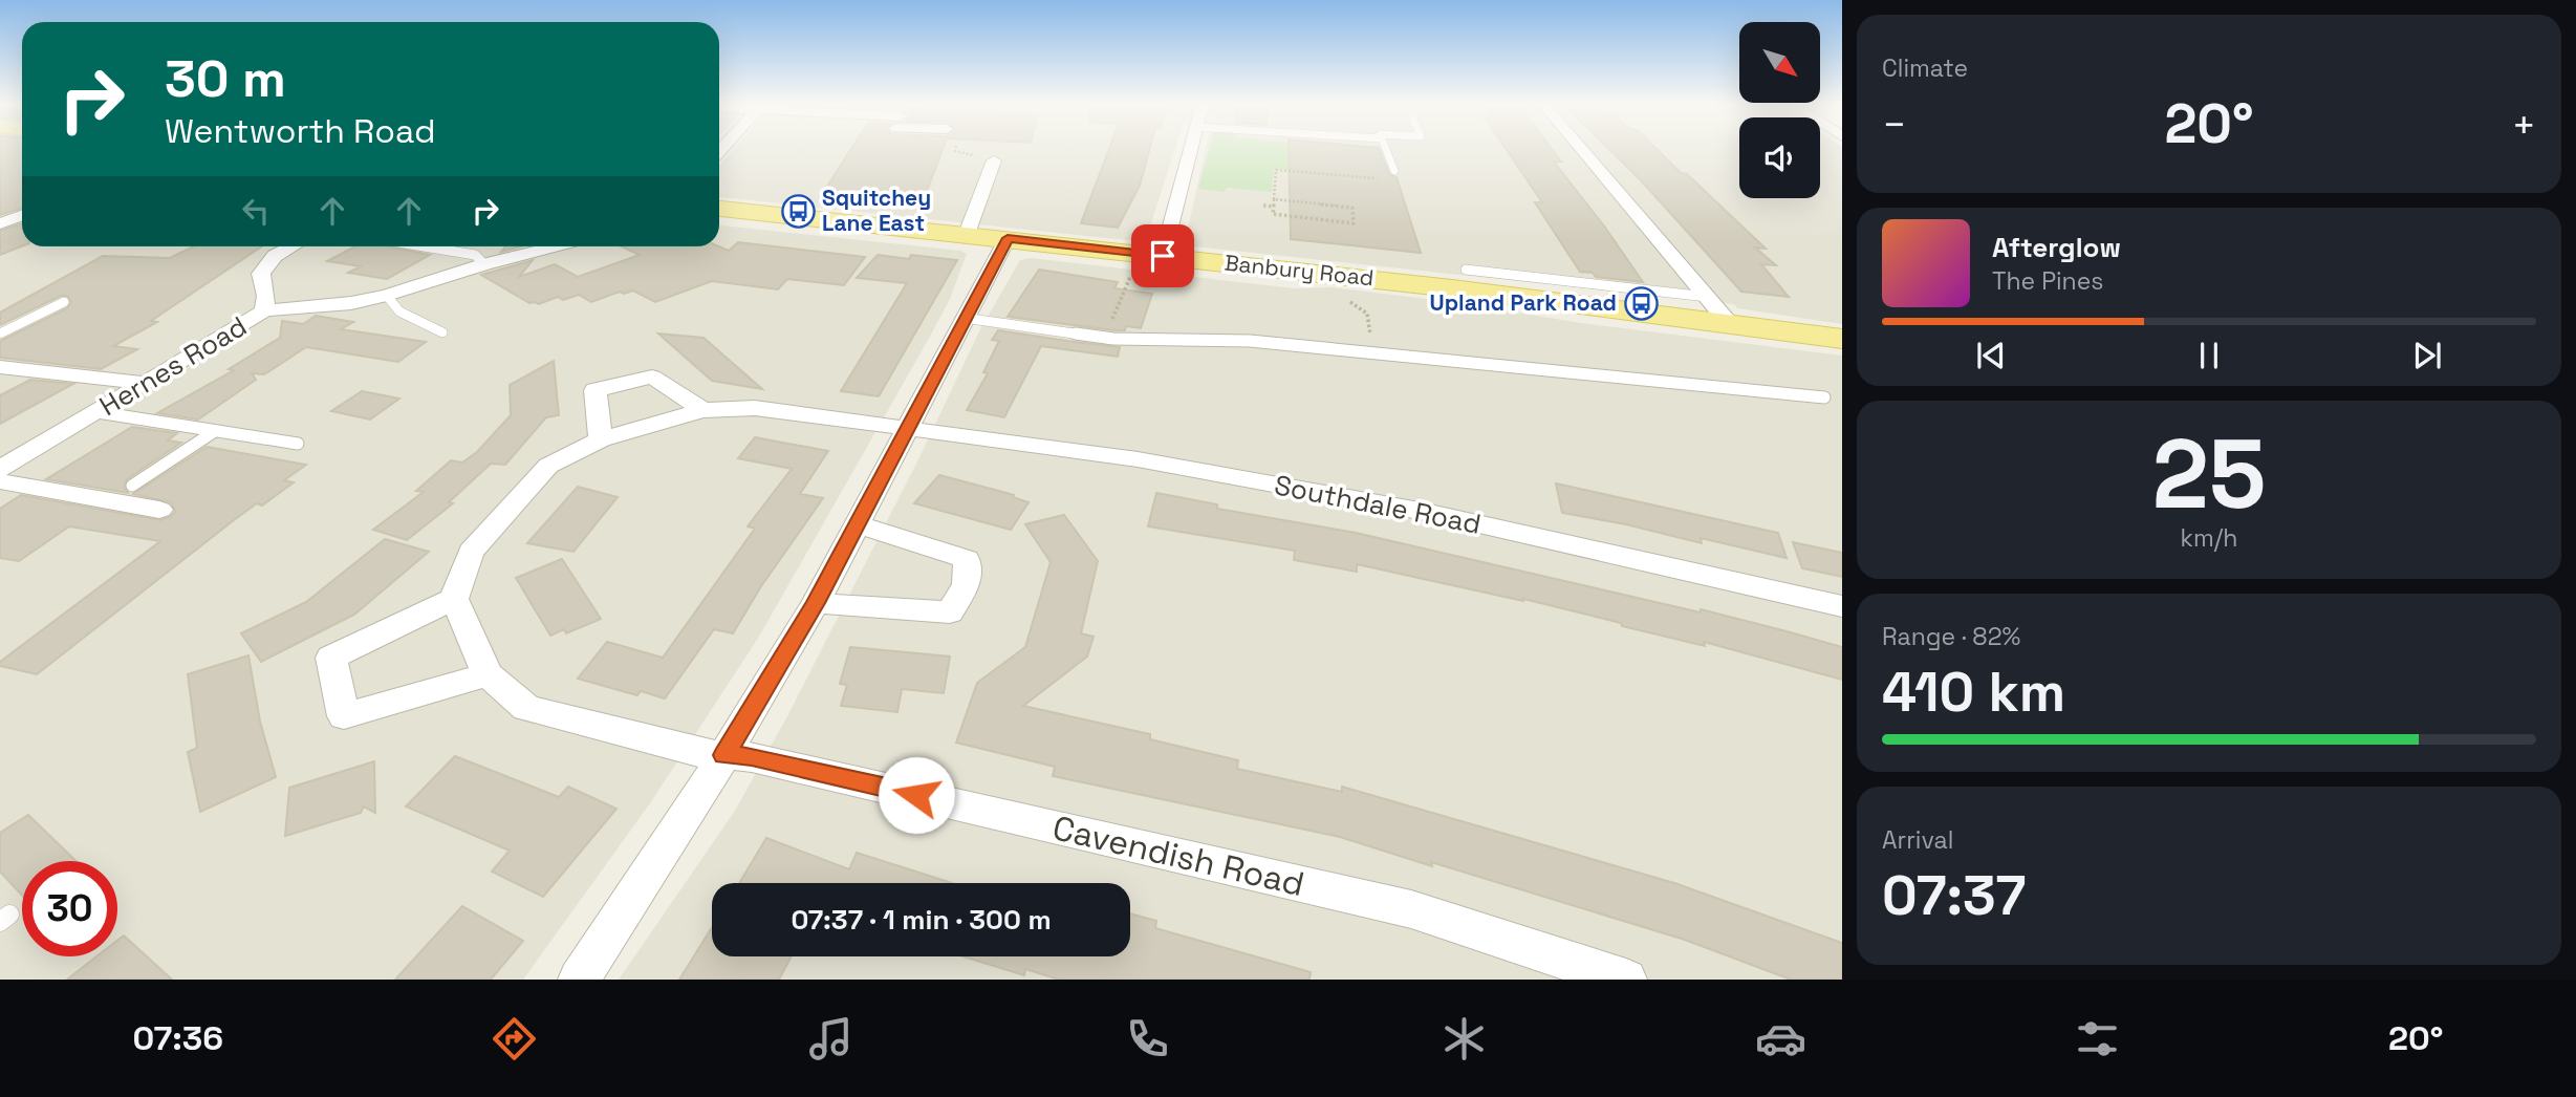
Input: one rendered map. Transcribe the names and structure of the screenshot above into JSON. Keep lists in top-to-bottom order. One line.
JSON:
{"streets":{"main road":["Banbury Road"],"street":["Hernes Road","Southdale Road","Cavendish Road"]},"places":{"bus stop":["Squitchey Lane East","Upland Park Road"]},"north":"bottom right","page":{"tile":["Climate",["25","km/h"],["Range · 82%","410 km"],["Arrival","07:37"]],"turn":["30 m","Wentworth Road"],"heat":["−","20°","+"],"song":["Afterglow","The Pines"],"limit":"30","trip":"07:37 · 1 min · 300 m","tabs":["07:36","20°"]}}
